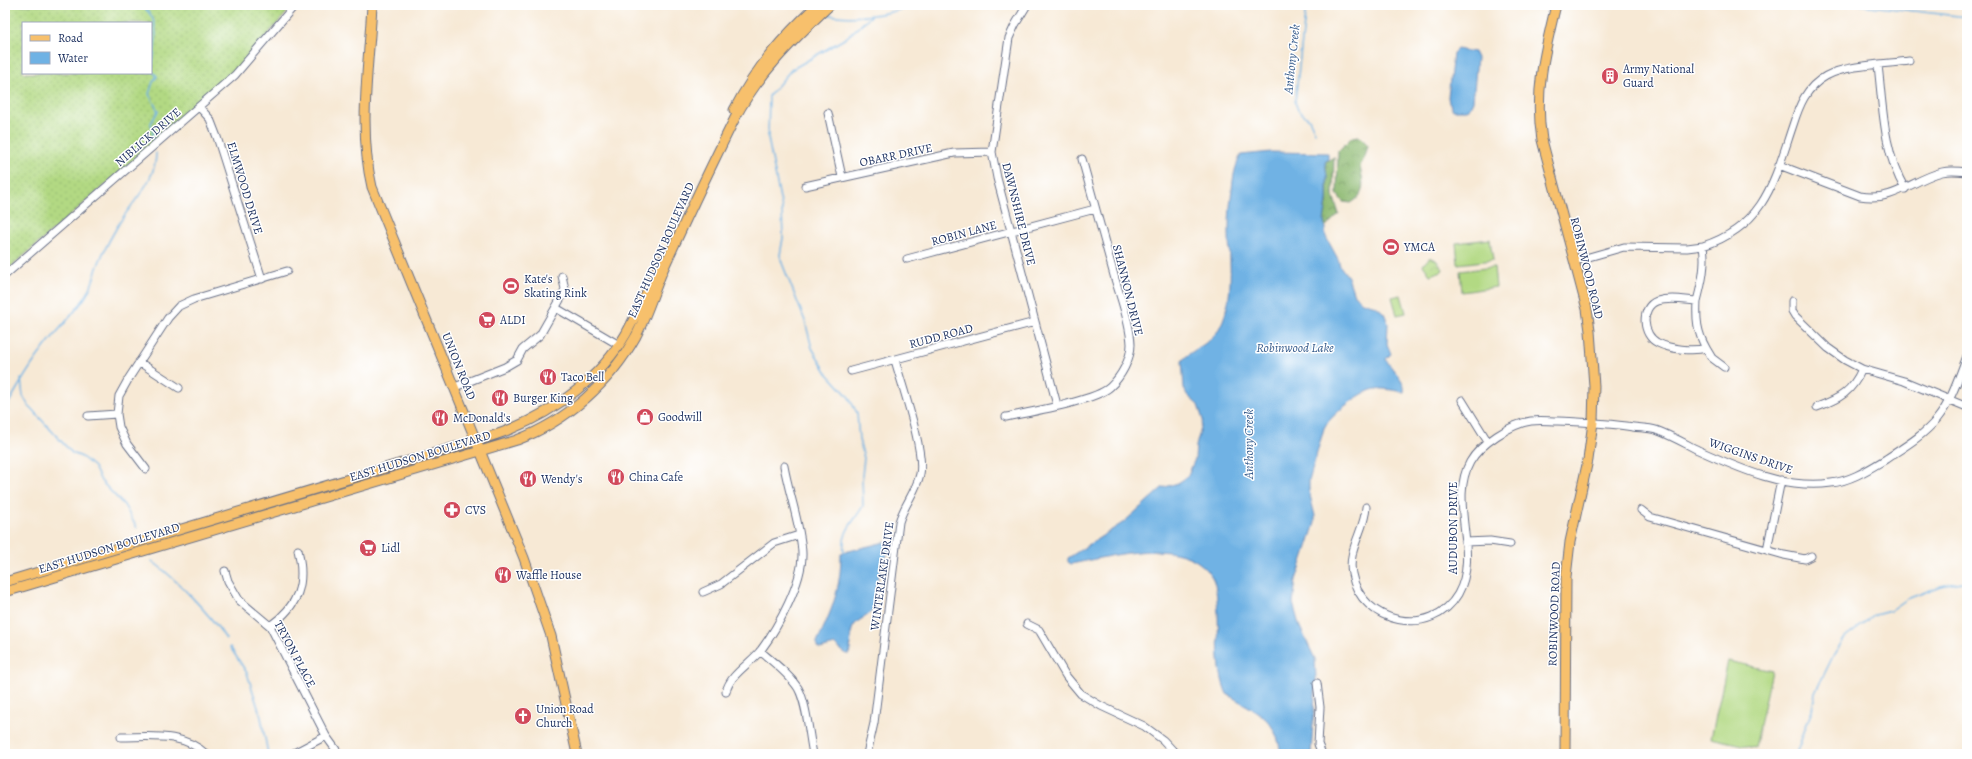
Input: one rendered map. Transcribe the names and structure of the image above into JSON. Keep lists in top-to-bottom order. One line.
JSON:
{"streets":{"main road":["EAST HUDSON BOULEVARD","ROBINWOOD ROAD","UNION ROAD"],"street":["NIBLICK DRIVE","OBARR DRIVE","ELMWOOD DRIVE","DAWNSHIRE DRIVE","ROBIN LANE","SHANNON DRIVE","RUDD ROAD","WIGGINS DRIVE","AUDUBON DRIVE","WINTERLAKE DRIVE","TRYON PLACE"]},"crossings":[["NIBLICK DRIVE","ELMWOOD DRIVE"],["OBARR DRIVE","DAWNSHIRE DRIVE"],["DAWNSHIRE DRIVE","ROBIN LANE"],["DAWNSHIRE DRIVE","SHANNON DRIVE"],["DAWNSHIRE DRIVE","RUDD ROAD"],["ROBIN LANE","SHANNON DRIVE"],["EAST HUDSON BOULEVARD","UNION ROAD"],["ROBINWOOD ROAD","WIGGINS DRIVE"],["ROBINWOOD ROAD","AUDUBON DRIVE"],["RUDD ROAD","WINTERLAKE DRIVE"],["WIGGINS DRIVE","AUDUBON DRIVE"]],"water":["Anthony Creek","Robinwood Lake"],"places":{"building":["Army National Guard"],"sports":["YMCA","Kate's Skating Rink"],"supermarket":["ALDI","Lidl"],"restaurant":["Taco Bell","Burger King","McDonald's","China Cafe","Wendy's","Waffle House"],"shop":["Goodwill"],"pharmacy":["CVS"],"church":["Union Road Church"]},"legend":["Road","Water"]}
